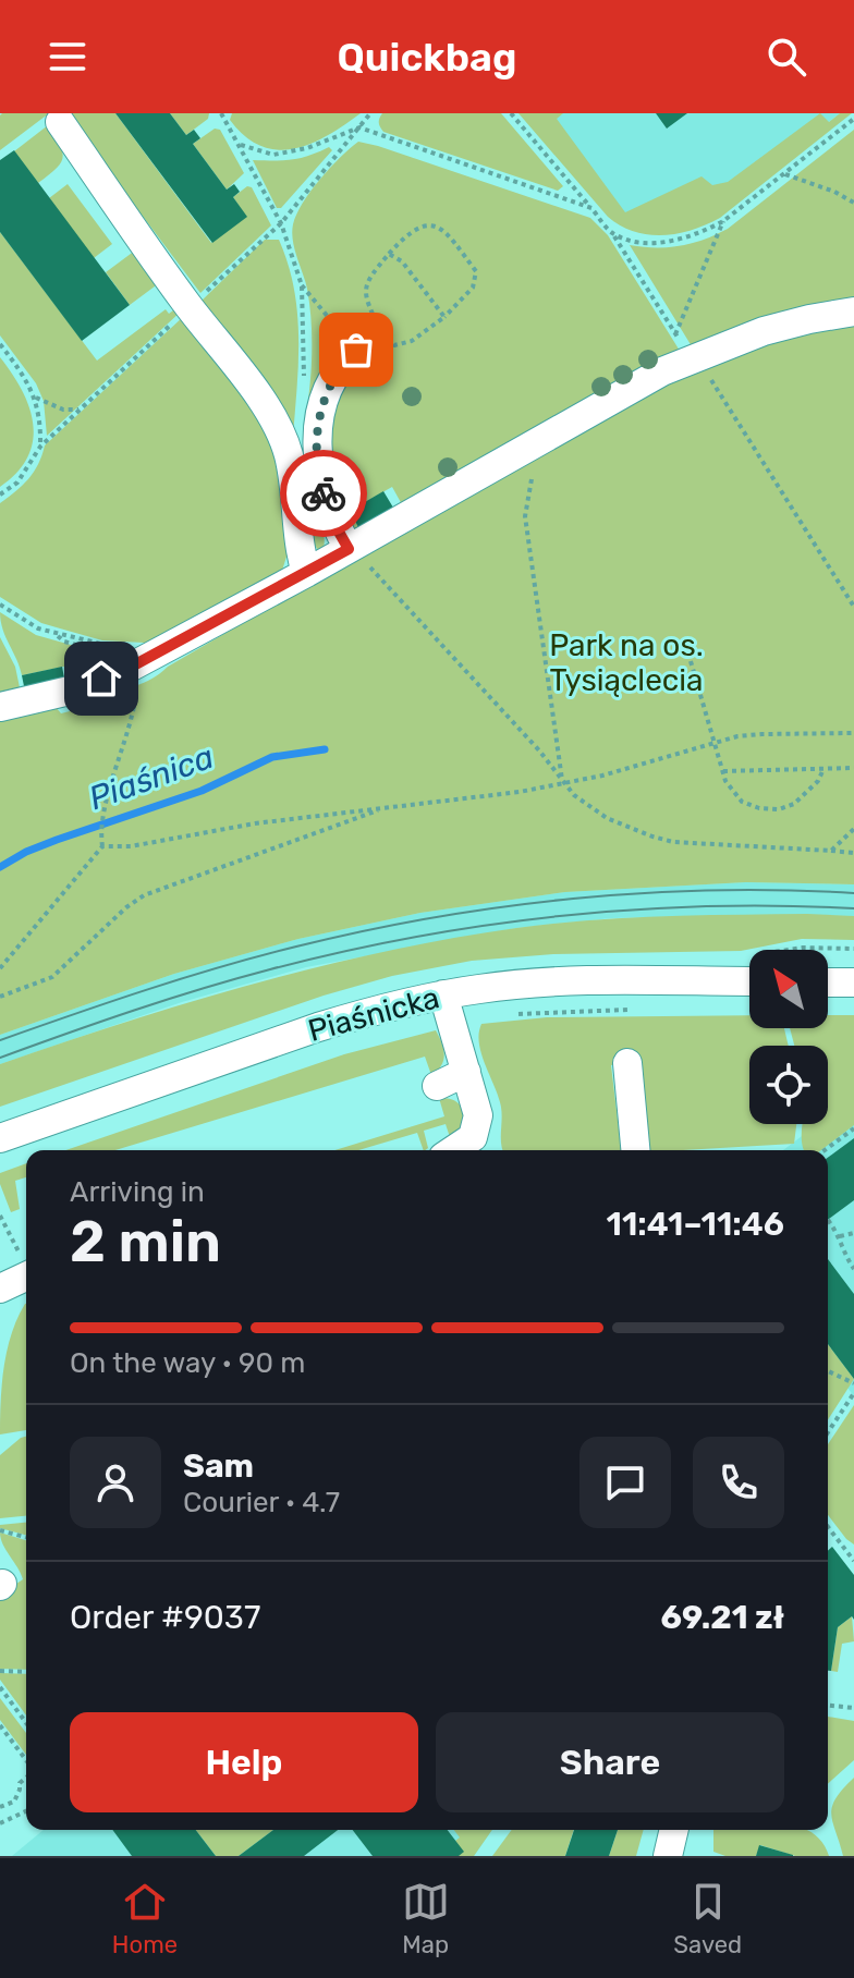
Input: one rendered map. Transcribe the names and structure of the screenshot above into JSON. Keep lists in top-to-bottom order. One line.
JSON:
{"streets":{"street":["Piaśnicka"]},"water":["Piaśnica"],"parks":["Park na os. Tysiąclecia"],"north":"top left","page":{"header":"Quickbag","heading":["2 min","Arriving in","11:41–11:46"],"panel":["Sam","Courier · 4.7","Order #9037","69.21 zł"],"bar":"On the way · 90 m","buttons":["Help","Share"],"tabs":["Home","Map","Saved"]}}
